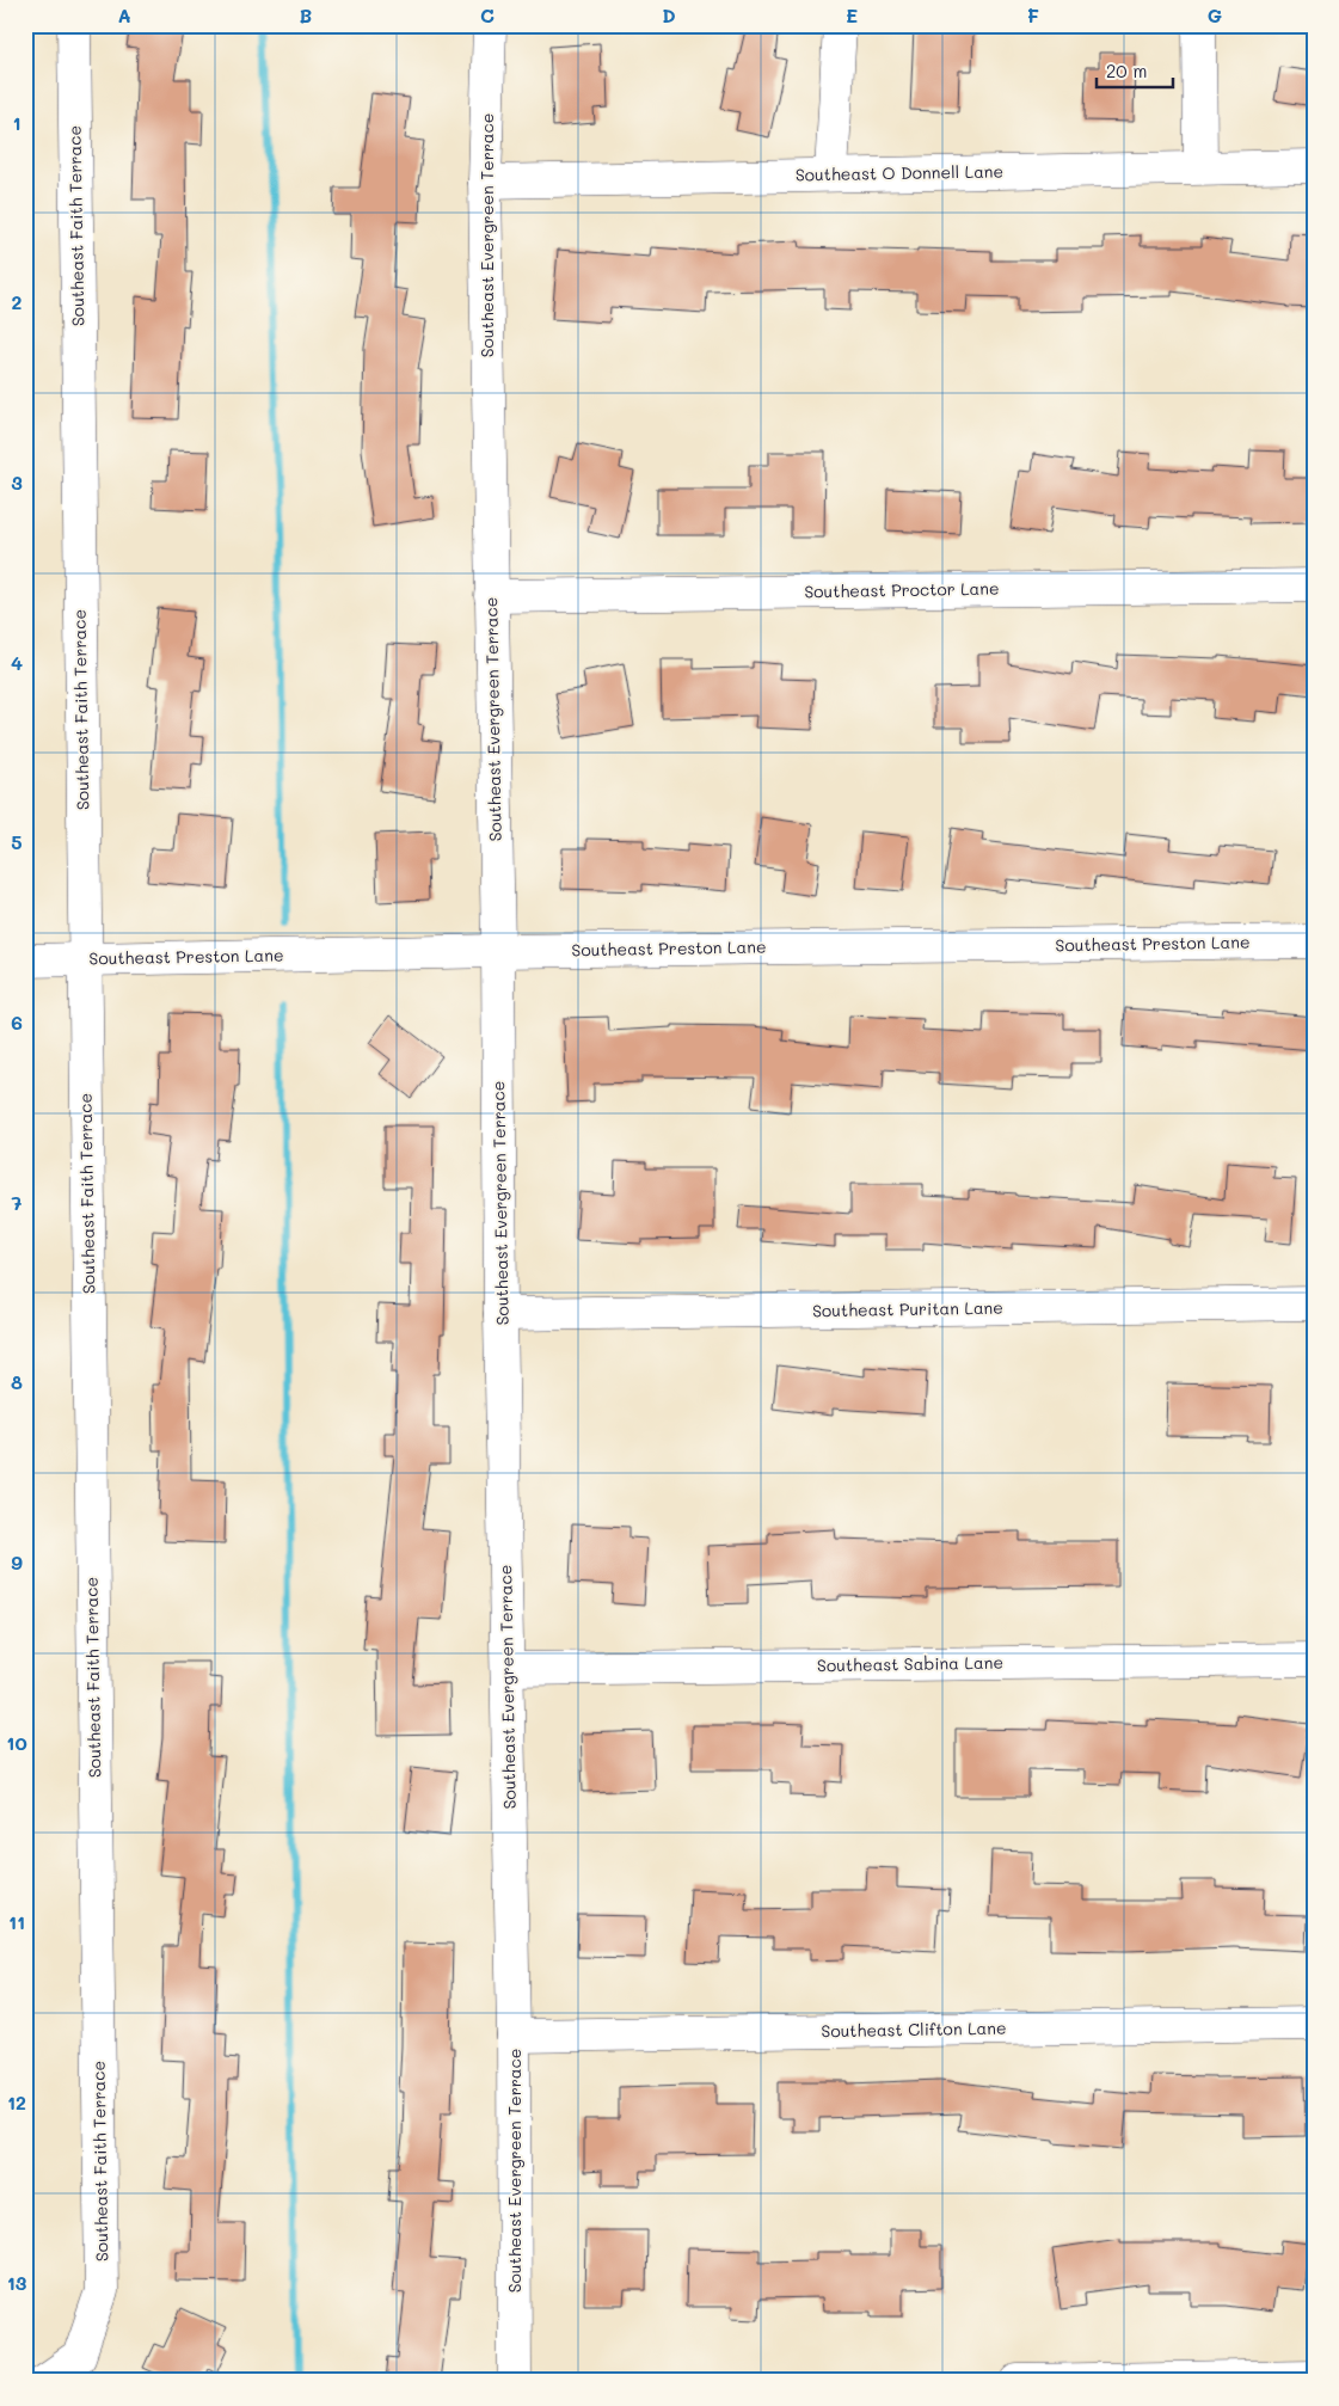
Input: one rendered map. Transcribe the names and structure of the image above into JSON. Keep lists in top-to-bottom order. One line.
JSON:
{"streets":{"street":["Southeast O Donnell Lane","Southeast Faith Terrace","Southeast Evergreen Terrace","Southeast Proctor Lane","Southeast Preston Lane","Southeast Puritan Lane","Southeast Sabina Lane","Southeast Clifton Lane"]},"crossings":[["Southeast O Donnell Lane","Southeast Evergreen Terrace"],["Southeast Faith Terrace","Southeast Preston Lane"],["Southeast Evergreen Terrace","Southeast Proctor Lane"],["Southeast Evergreen Terrace","Southeast Preston Lane"],["Southeast Evergreen Terrace","Southeast Puritan Lane"],["Southeast Evergreen Terrace","Southeast Sabina Lane"],["Southeast Evergreen Terrace","Southeast Clifton Lane"]],"scale_bar":"20 m","grid":{"columns":["A","B","C","D","E","F","G"],"rows":["1","2","3","4","5","6","7","8","9","10","11","12","13"]}}
